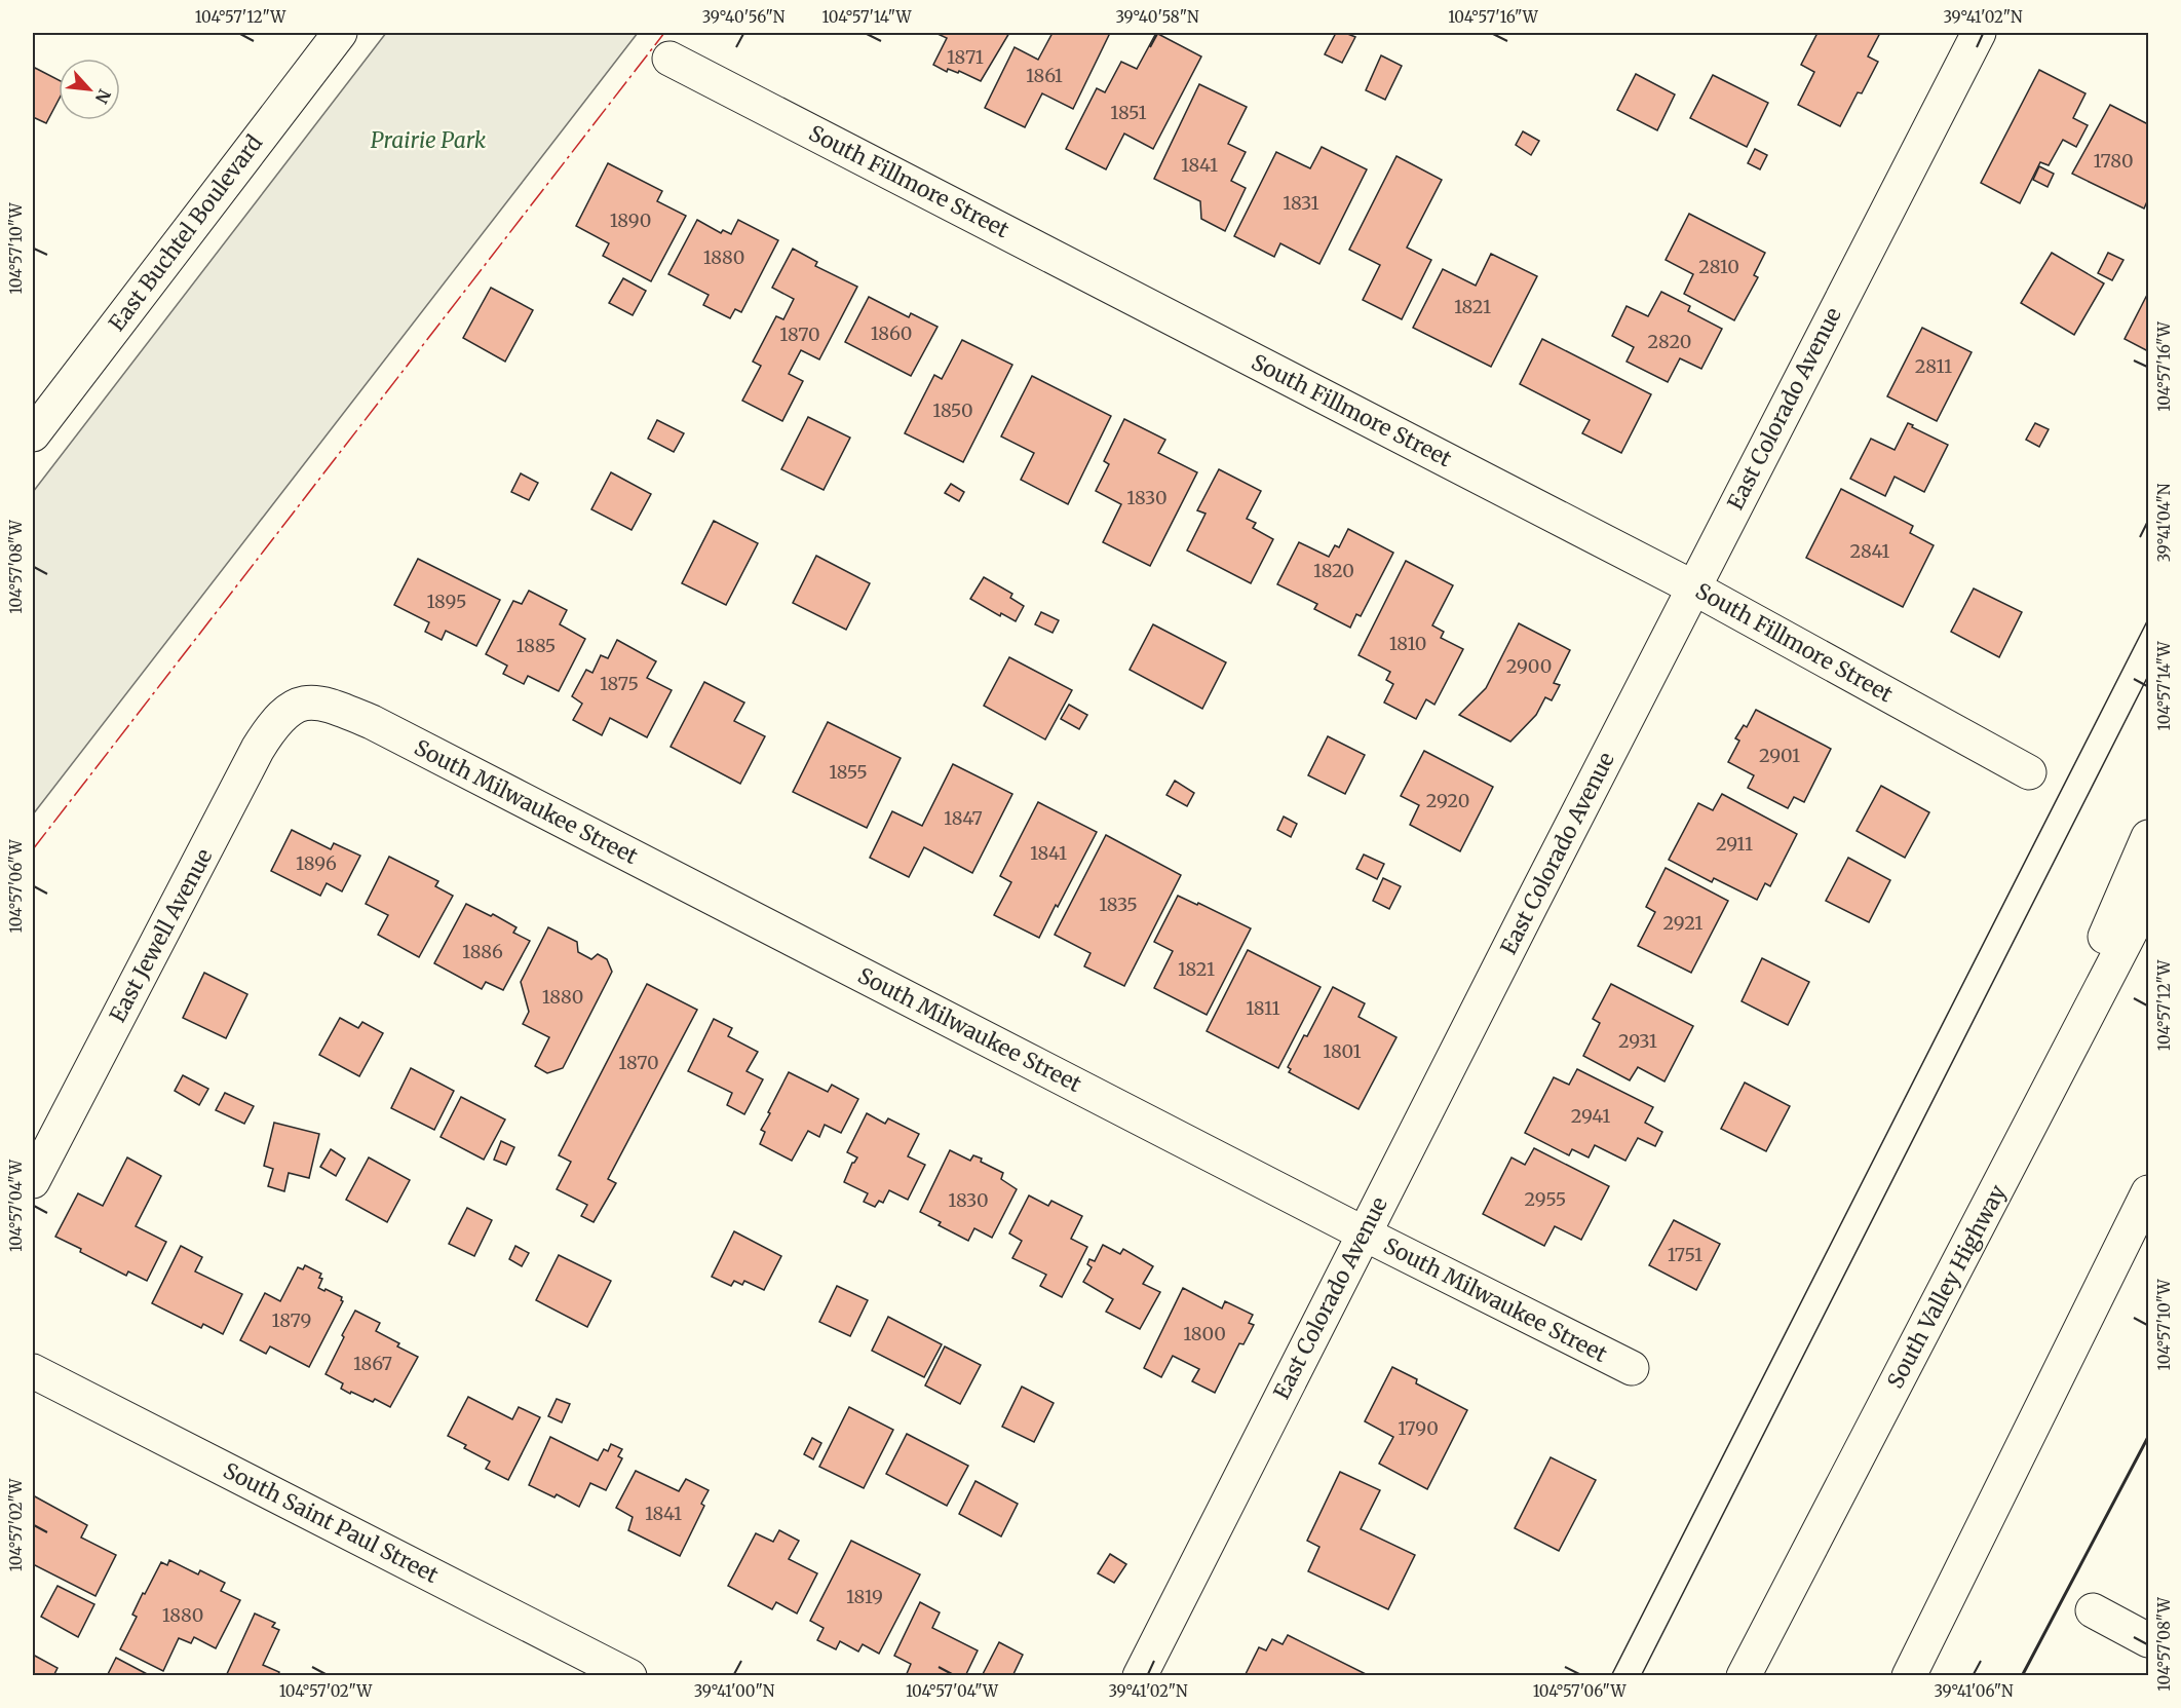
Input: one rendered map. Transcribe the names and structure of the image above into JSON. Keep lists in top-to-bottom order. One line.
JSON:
{"streets":{"main road":["South Fillmore Street","East Buchtel Boulevard","East Colorado Avenue","South Milwaukee Street","East Jewell Avenue","South Valley Highway","South Saint Paul Street"]},"crossings":[["South Fillmore Street","East Colorado Avenue"],["East Colorado Avenue","South Milwaukee Street"],["South Milwaukee Street","East Jewell Avenue"]],"parks":["Prairie Park"],"house_numbers":["1871","1861","1851","1780","1841","1831","1890","1880","2810","1821","1860","1870","2820","2811","1850","1830","2841","1820","1895","1810","1885","2900","1875","2901","1855","2920","1847","2911","1841","1896","1835","2921","1886","1821","1880","1811","2931","1801","1870","2941","2955","1830","1751","1879","1800","1867","1790","1841","1819","1880"],"north":"bottom right","coordinates":["104°57'12\"W","39°40'56\"N","104°57'14\"W","39°40'58\"N","104°57'16\"W","39°41'02\"N","104°57'10\"W","39°41'04\"N","104°57'08\"W","104°57'06\"W","104°57'04\"W","104°57'02\"W","39°41'00\"N","39°41'06\"N"]}
